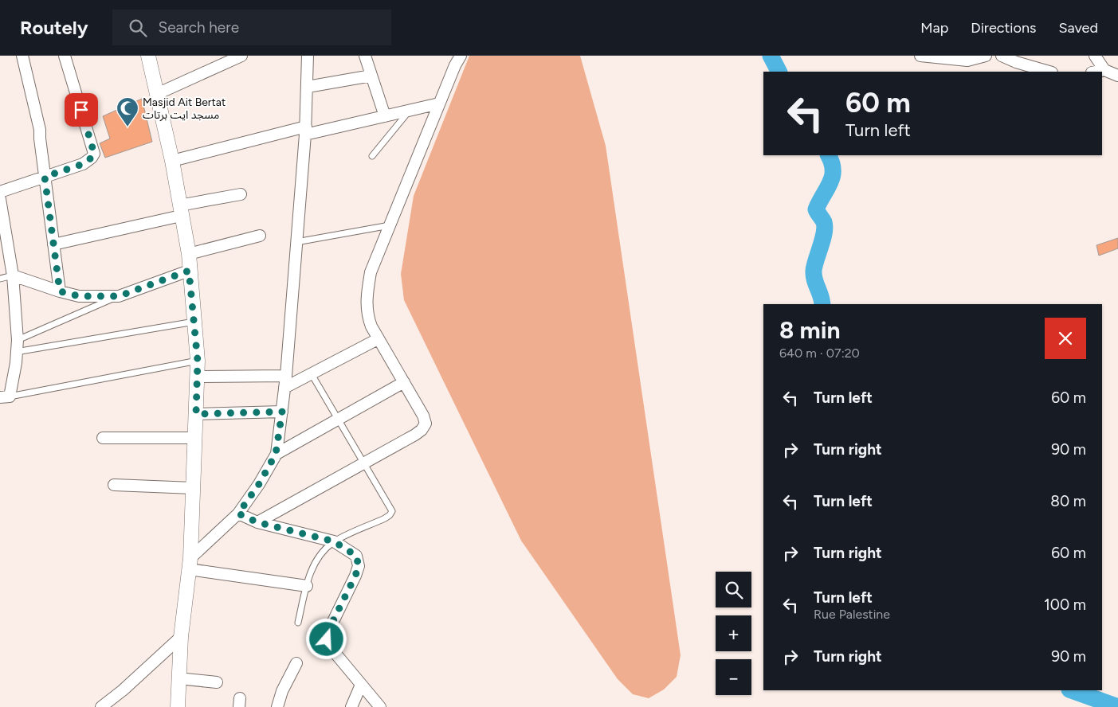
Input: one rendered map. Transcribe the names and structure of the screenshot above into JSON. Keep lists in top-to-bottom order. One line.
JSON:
{"places":{"mosque":["Masjid Ait Bertat مسجد ايت برتات"]},"page":{"header":"Routely","search":"Search here","nav":["Map","Directions","Saved"],"turn":["60 m","Turn left"],"heading":["8 min","640 m · 07:20"],"list":[{"name":"Turn left","value":"60 m"},{"name":"Turn right","value":"90 m"},{"name":"Turn left","value":"80 m"},{"name":"Turn right","value":"60 m"},{"name":"Turn left","note":"Rue Palestine","value":"100 m"},{"name":"Turn right","value":"90 m"}],"map_buttons":["+","−"]}}
